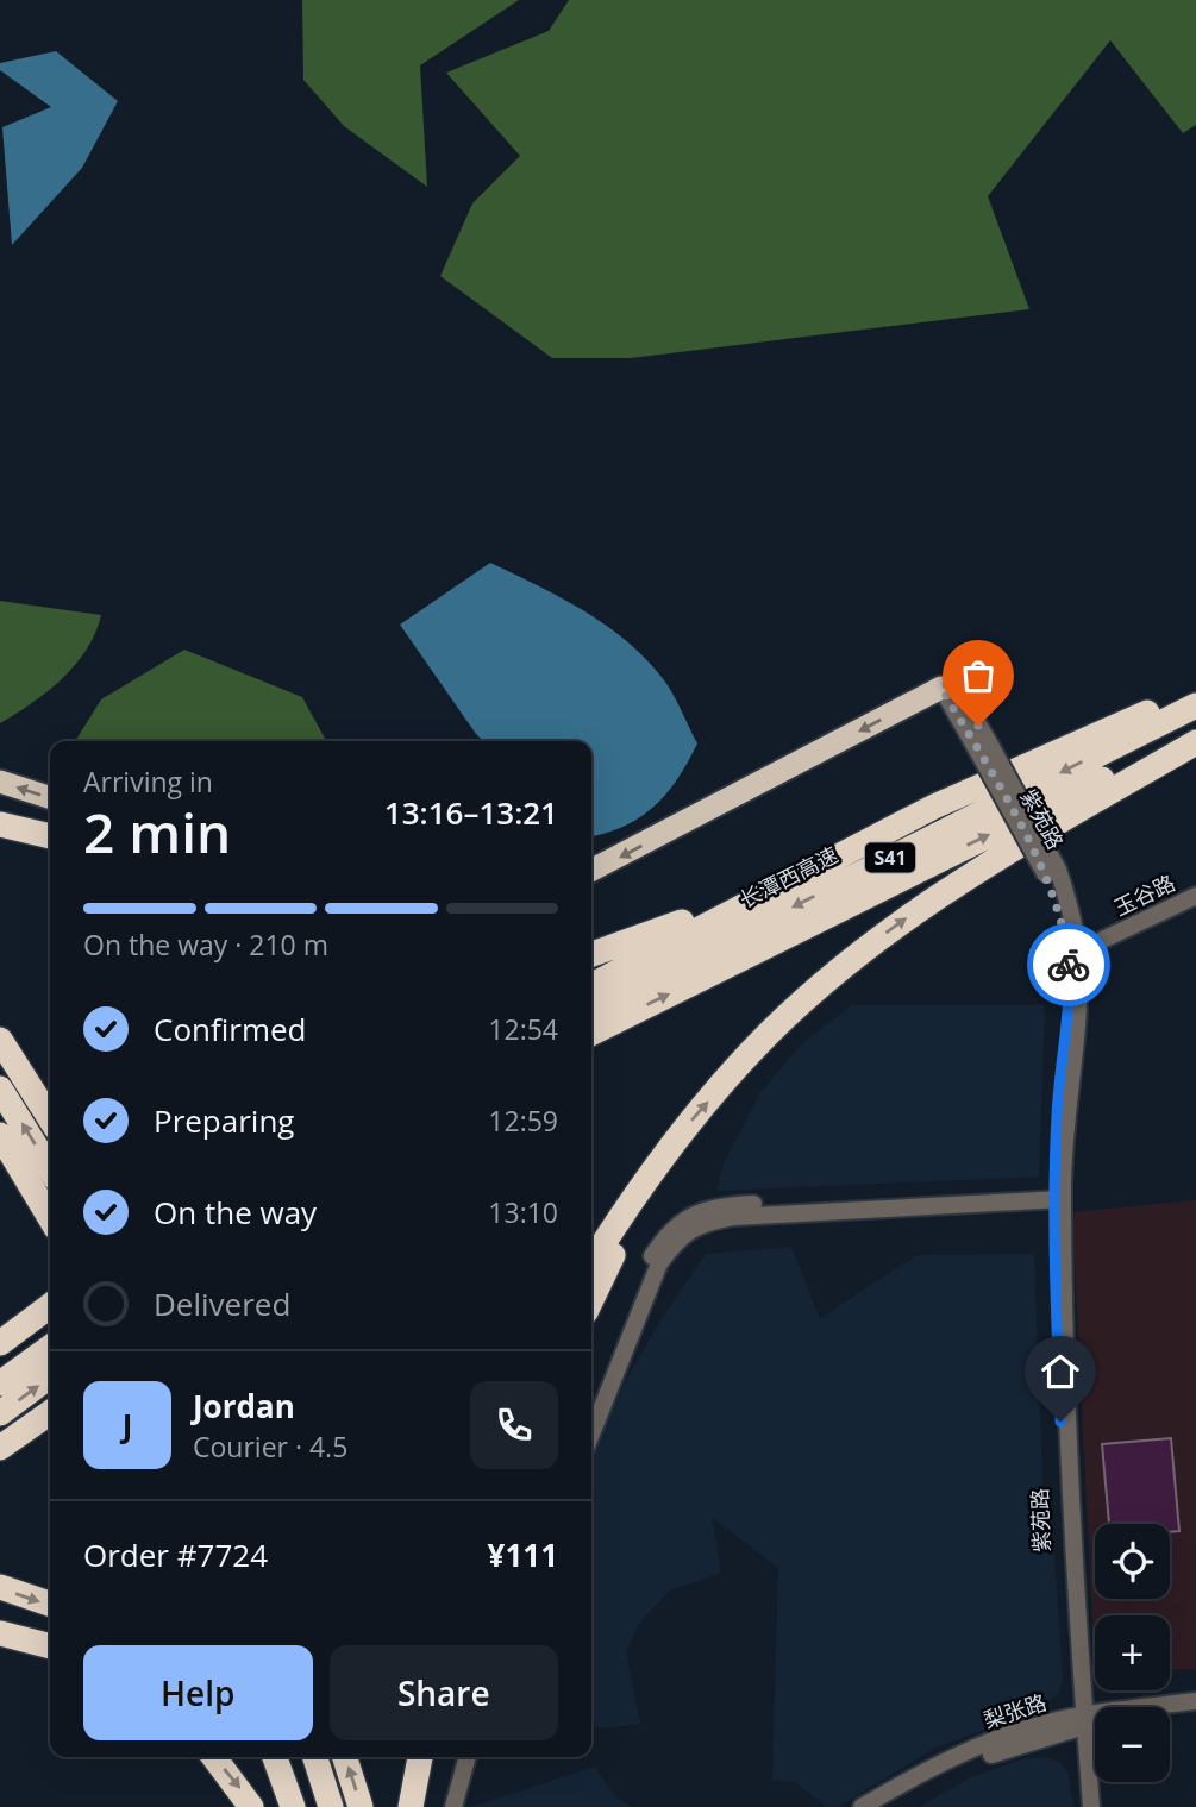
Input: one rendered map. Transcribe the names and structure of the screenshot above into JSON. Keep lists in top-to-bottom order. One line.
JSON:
{"streets":{"highway":["S41","长潭西高速"],"street":["紫苑路","玉谷路","梨张路"]},"crossings":[["紫苑路","玉谷路"],["紫苑路","梨张路"]],"page":{"heading":["2 min","Arriving in","13:16–13:21"],"panel":["Jordan","Courier · 4.5","Order #7724","¥111"],"bar":"On the way · 210 m","list":[["Confirmed","12:54"],["Preparing","12:59"],["On the way","13:10"],"Delivered"],"round":"J","map_buttons":["+","−"],"buttons":["Help","Share"]}}
